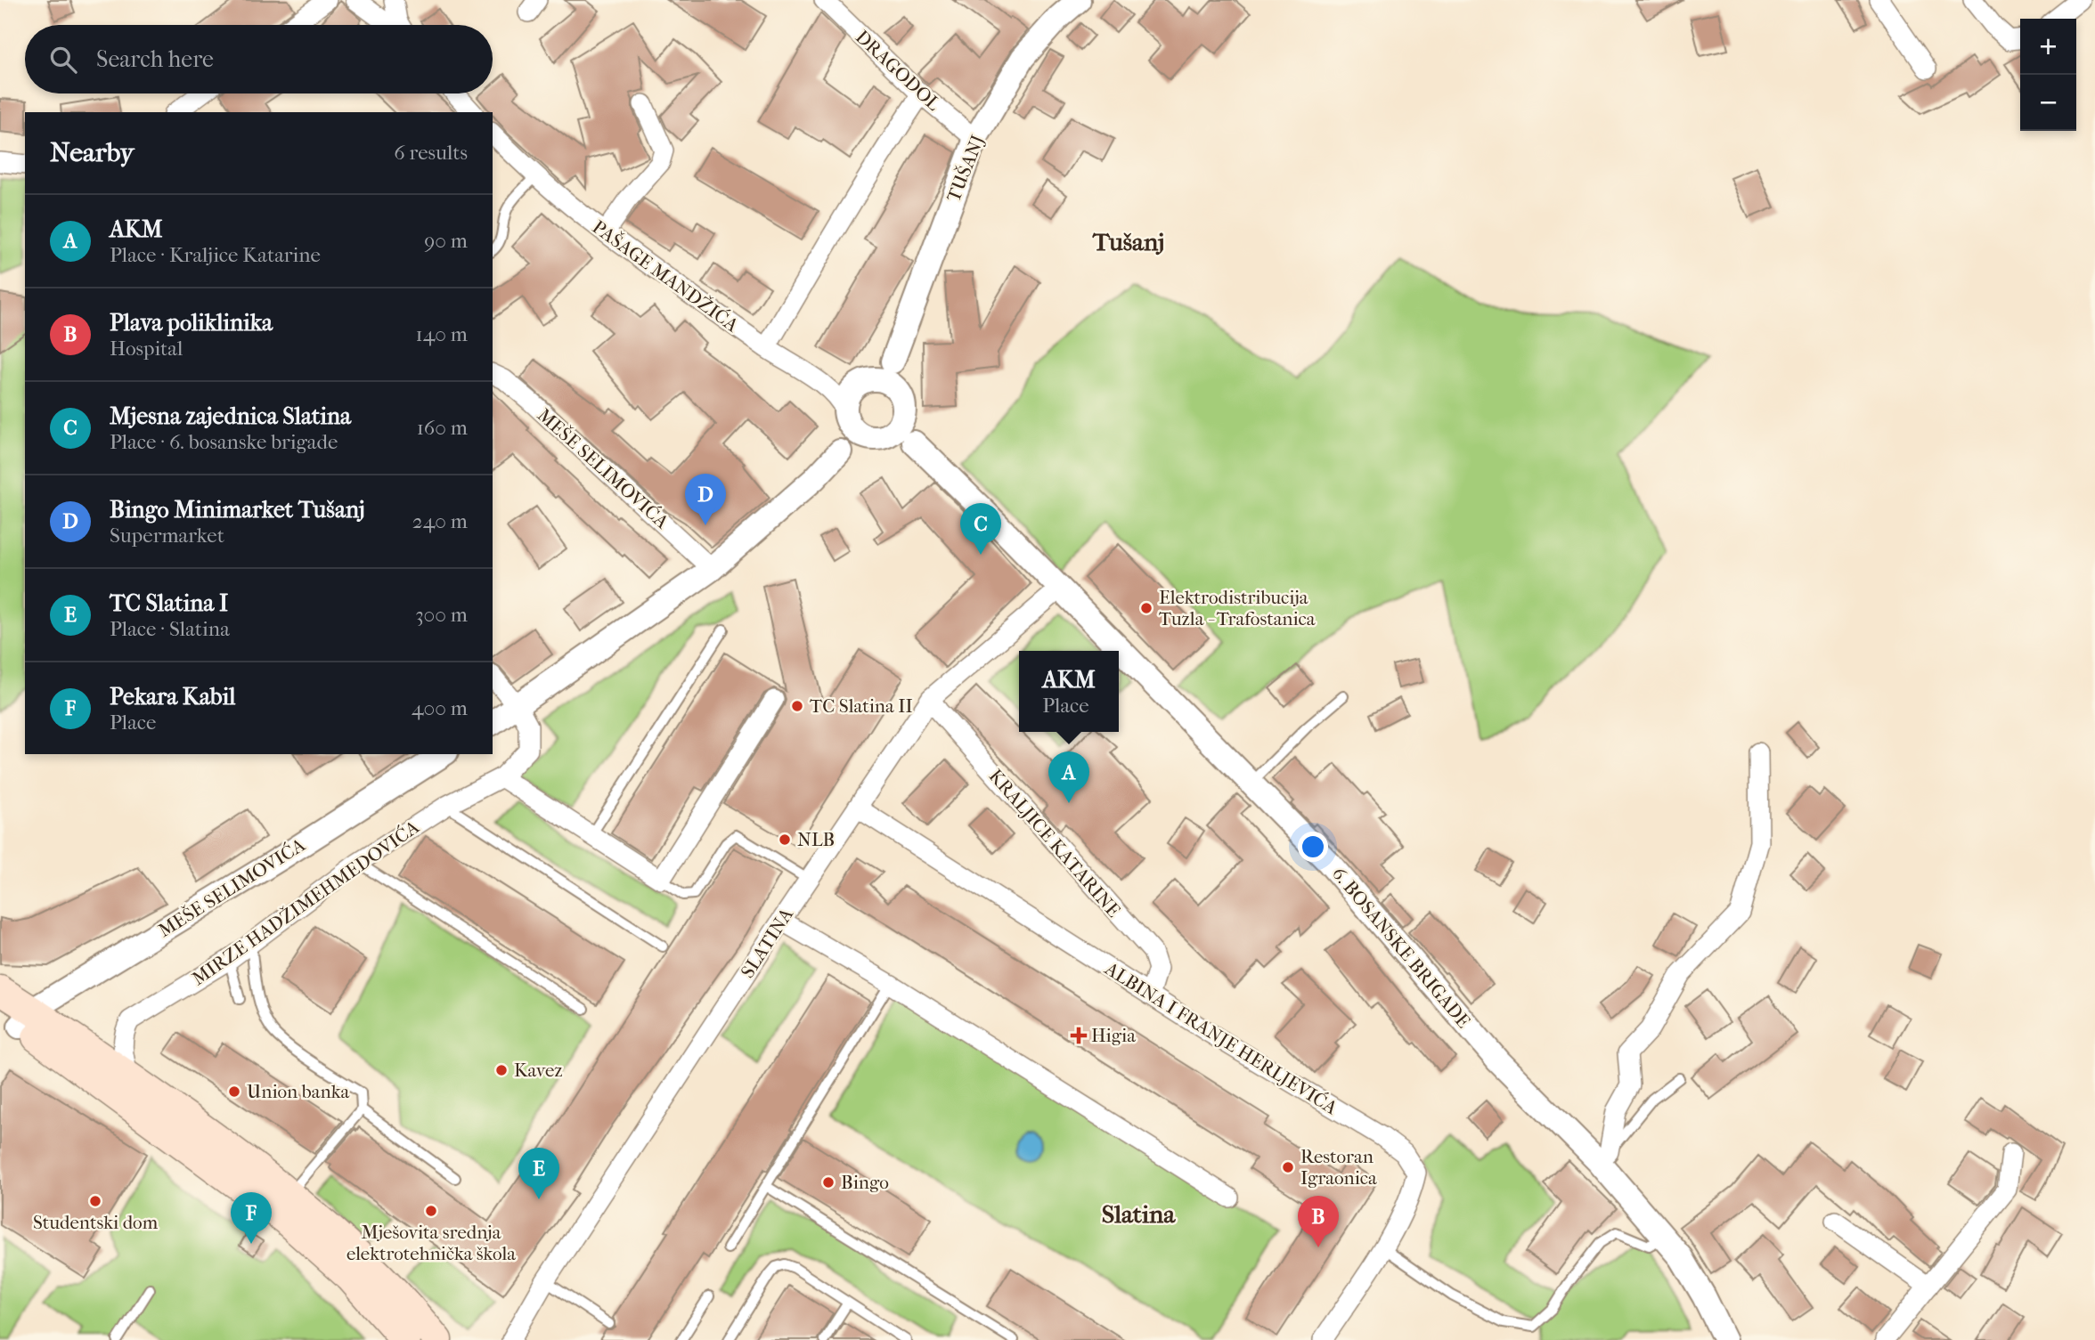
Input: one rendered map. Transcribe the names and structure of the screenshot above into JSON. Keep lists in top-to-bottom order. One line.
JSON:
{"streets":{"street":["DRAGODOL","TUŠANJ","PAŠAGE MANDŽIĆA","MEŠE SELIMOVIĆA","KRALJICE KATARINE","MIRZE HADŽIMEHMEDOVIĆA","SLATINA","6. BOSANSKE BRIGADE","ALBINA I FRANJE HERLJEVIĆA"]},"crossings":[["DRAGODOL","TUŠANJ"],["KRALJICE KATARINE","SLATINA"],["KRALJICE KATARINE","ALBINA I FRANJE HERLJEVIĆA"],["SLATINA","6. BOSANSKE BRIGADE"],["SLATINA","ALBINA I FRANJE HERLJEVIĆA"]],"districts":["Tušanj","Slatina"],"places":{"other":["Elektrodistribucija Tuzla - Trafostanica","TC Slatina II","NLB","Kavez","Union banka","Restoran Igraonica","Bingo","Studentski dom","Mješovita srednja elektrotehnička škola"],"health":["Higia"]},"page":{"map_buttons":["+","−"],"search":"Search here","heading":["Nearby","6 results"],"list":[{"mark":"A","name":"AKM","note":"Place · Kraljice Katarine","value":"90 m"},{"mark":"B","name":"Plava poliklinika","note":"Hospital","value":"140 m"},{"mark":"C","name":"Mjesna zajednica Slatina","note":"Place · 6. bosanske brigade","value":"160 m"},{"mark":"D","name":"Bingo Minimarket Tušanj","note":"Supermarket","value":"240 m"},{"mark":"E","name":"TC Slatina I","note":"Place · Slatina","value":"300 m"},{"mark":"F","name":"Pekara Kabil","note":"Place","value":"400 m"}],"pins":["D","C","A","E","F","B"],"popup":["AKM","Place"]}}
